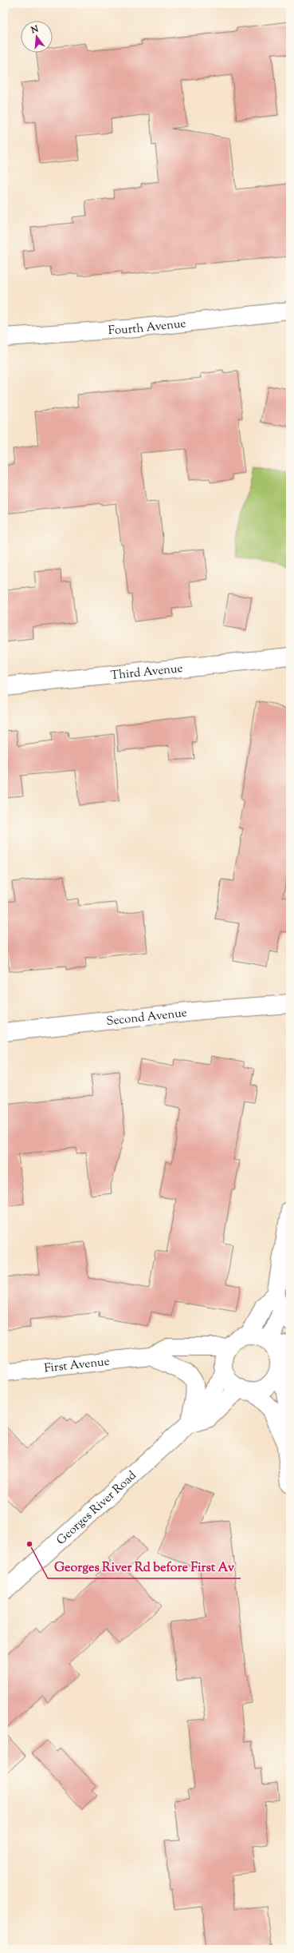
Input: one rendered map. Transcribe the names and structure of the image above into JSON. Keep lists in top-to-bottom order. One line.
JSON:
{"streets":{"street":["Fourth Avenue","Third Avenue","Second Avenue","First Avenue","Georges River Road"]},"crossings":[["First Avenue","Georges River Road"]],"places":["Georges River Rd before First Av"],"north":"top"}
